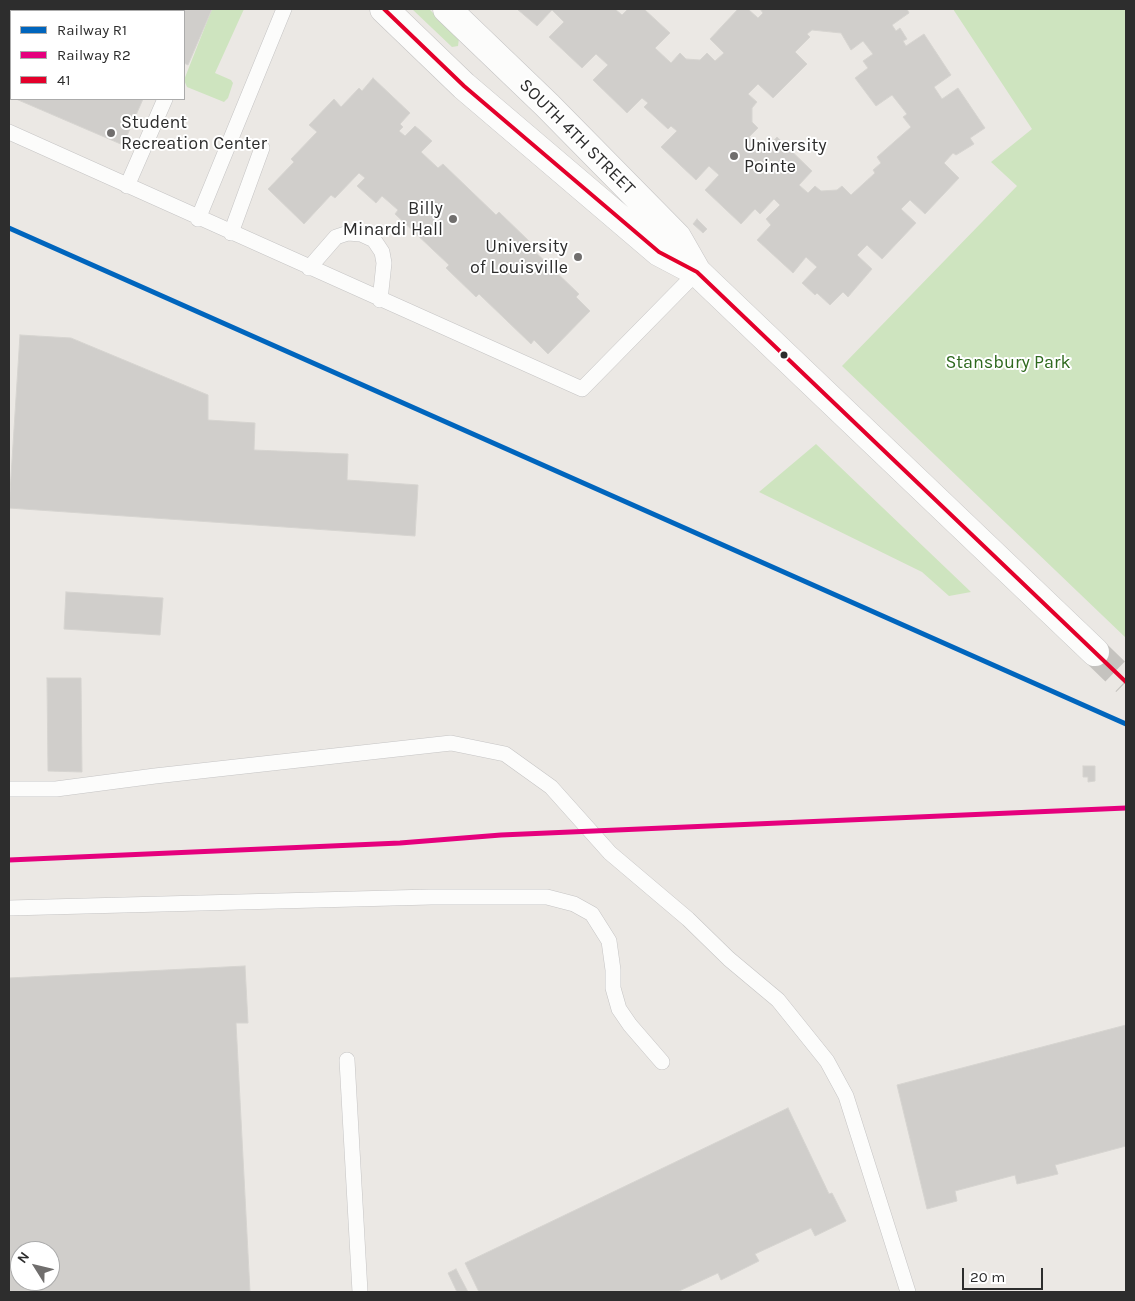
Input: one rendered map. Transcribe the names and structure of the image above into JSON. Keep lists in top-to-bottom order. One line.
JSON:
{"streets":{"main road":["SOUTH 4TH STREET"]},"parks":["Stansbury Park"],"places":["Student Recreation Center","University Pointe","Billy Minardi Hall","University of Louisville"],"lines":["transit line 41","rail line R1","rail line R2"],"legend":["Railway R1","Railway R2","41"],"scale_bar":"20 m","north":"top left"}
